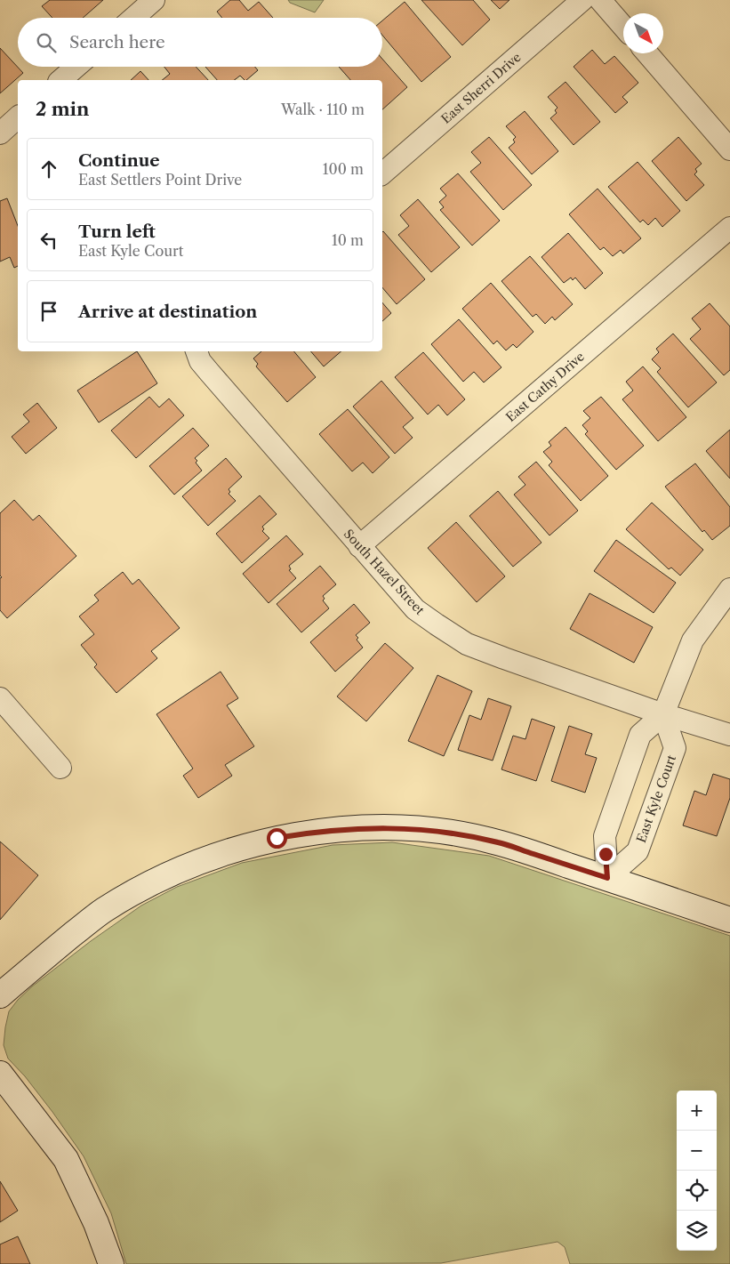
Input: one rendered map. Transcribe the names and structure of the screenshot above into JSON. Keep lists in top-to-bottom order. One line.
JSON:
{"streets":{"street":["East Sherri Drive","East Cathy Drive","South Hazel Street","East Kyle Court"]},"crossings":[["East Cathy Drive","South Hazel Street"],["South Hazel Street","East Kyle Court"]],"north":"bottom right","page":{"search":"Search here","heading":["2 min","Walk · 110 m"],"list":[["Continue","East Settlers Point Drive","100 m"],["Turn left","East Kyle Court","10 m"],"Arrive at destination"],"map_buttons":["+","−"]}}
